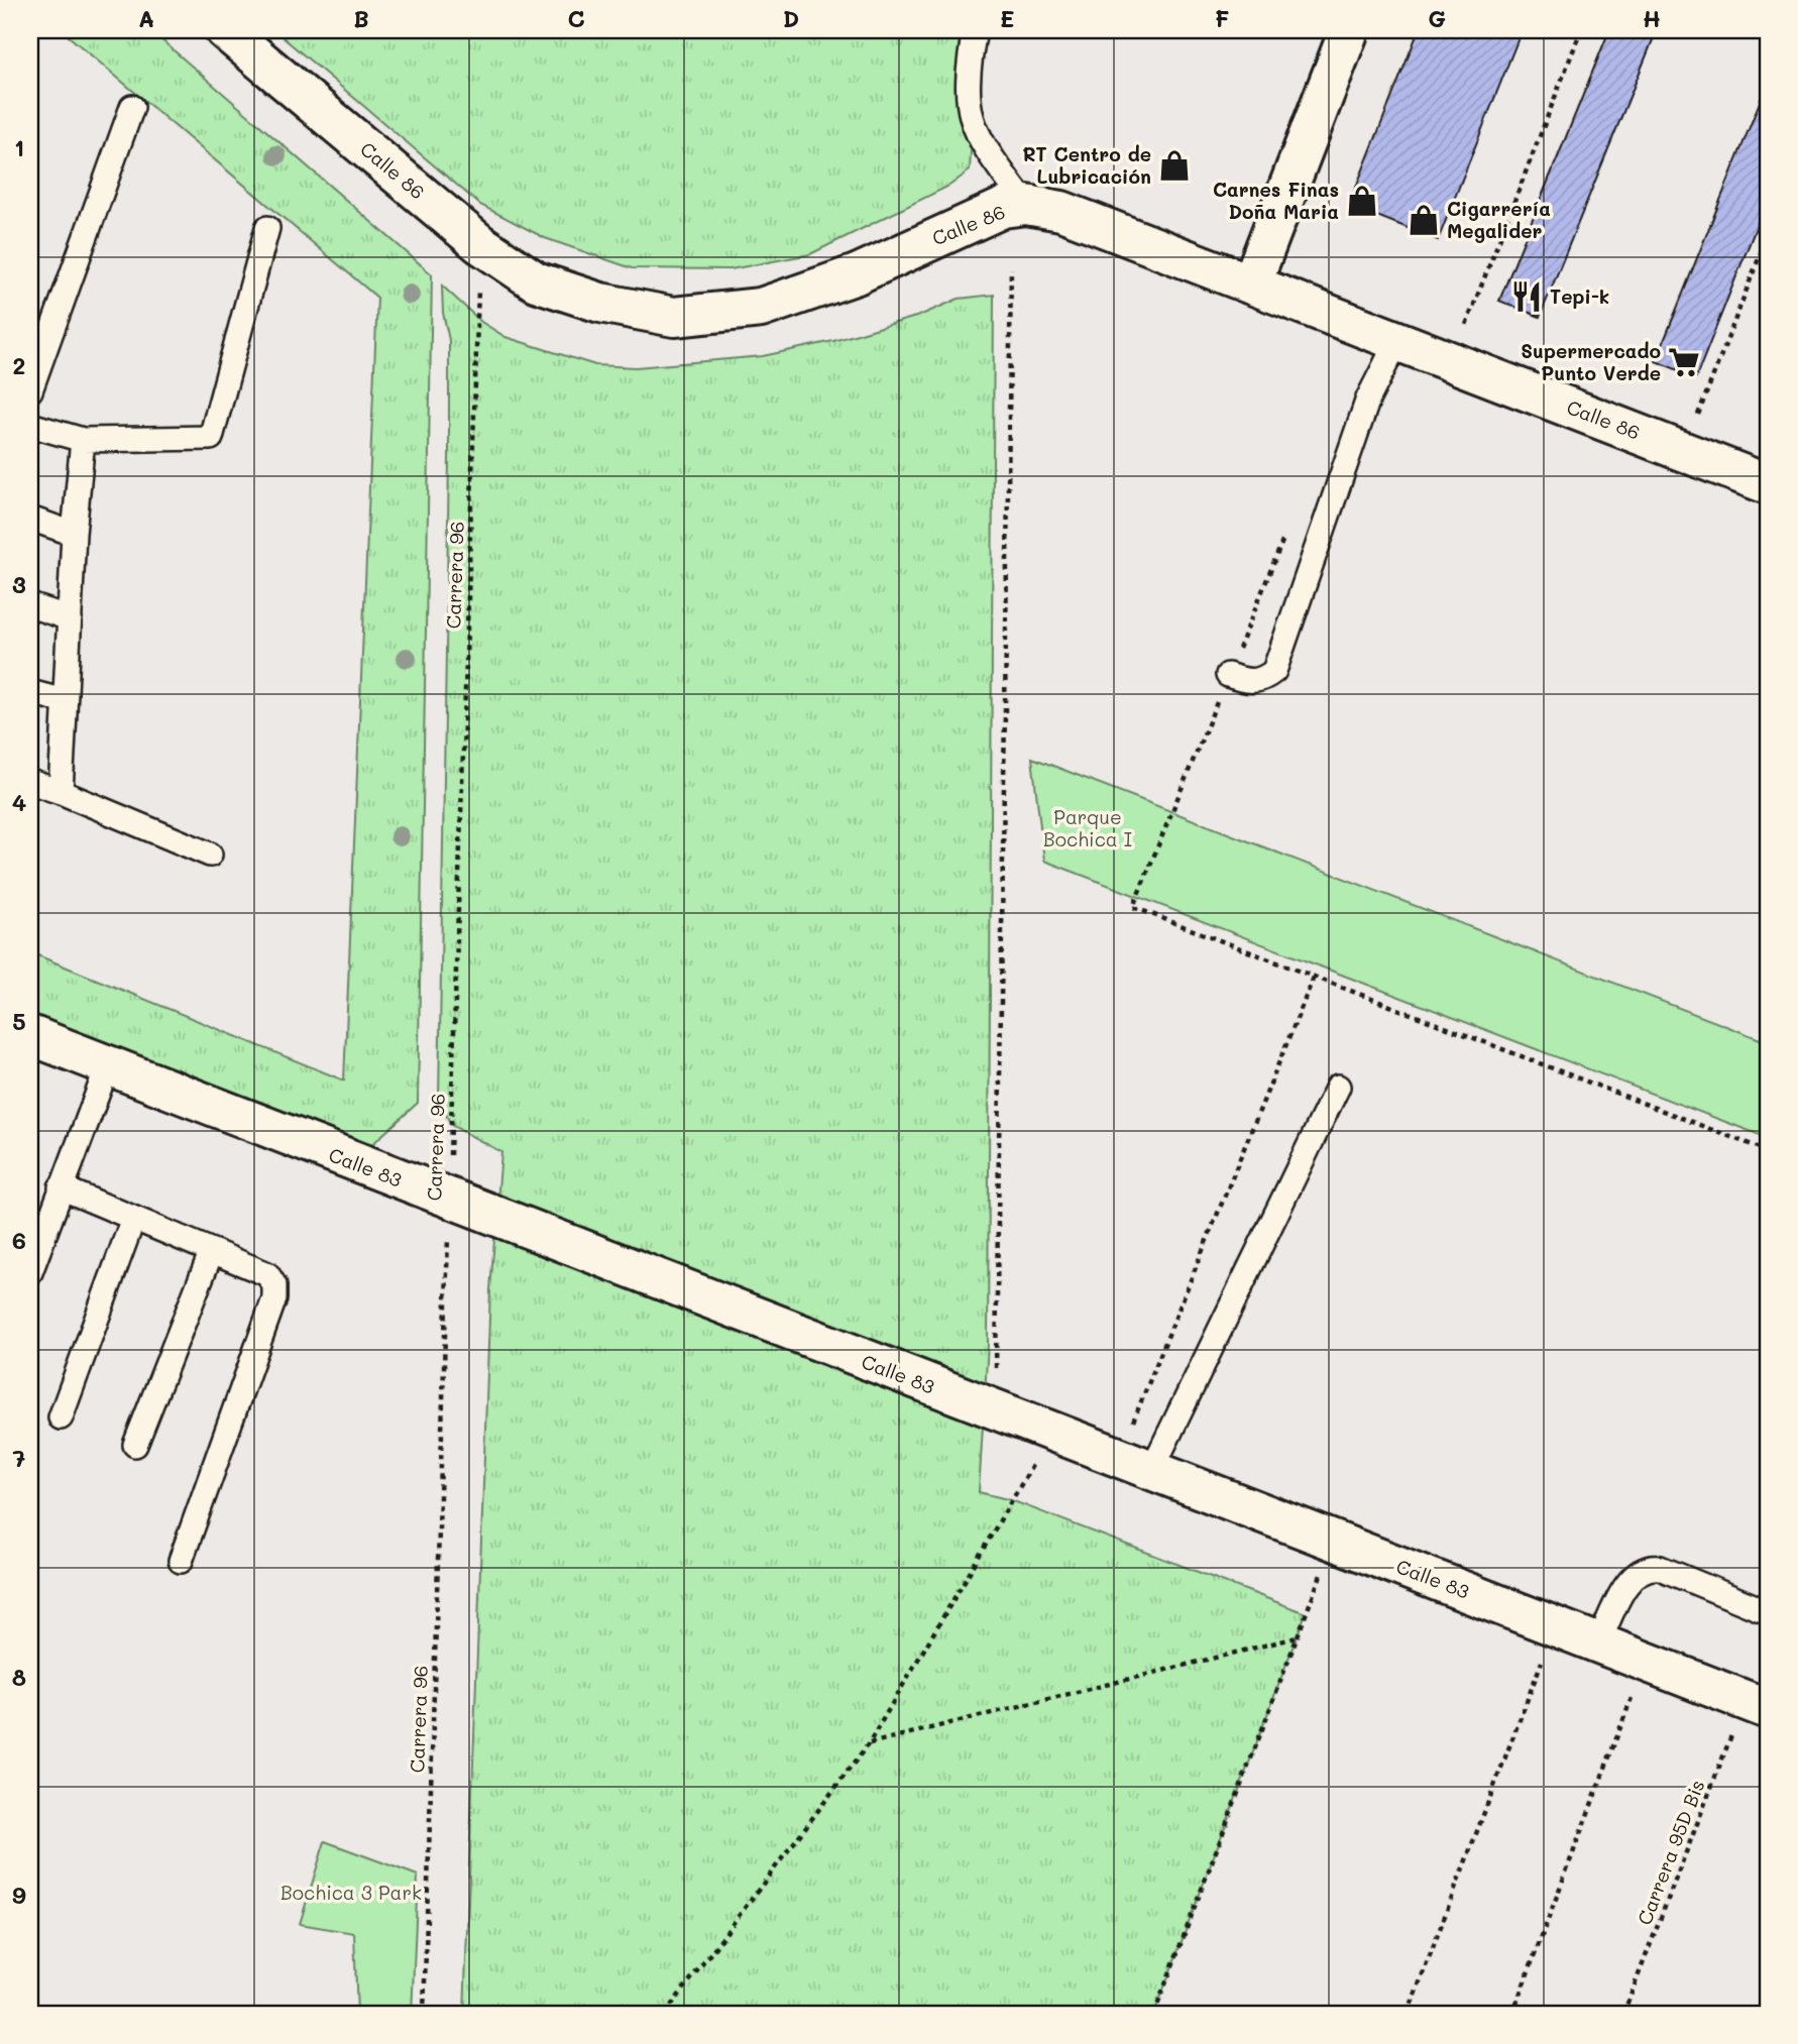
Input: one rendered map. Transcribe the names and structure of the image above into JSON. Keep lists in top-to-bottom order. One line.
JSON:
{"streets":{"street":["Calle 86","Calle 83"],"path":["Carrera 96","Carrera 95D Bis"]},"crossings":[["Carrera 96","Calle 83"],["Calle 83","Carrera 95D Bis"]],"parks":["Parque Bochica I","Bochica 3 Park"],"places":{"shop":["RT Centro de Lubricación","Carnes Finas Doña Maria","Cigarrería Megalider"],"restaurant":["Tepi-k"],"supermarket":["Supermercado Punto Verde"]},"grid":{"columns":["A","B","C","D","E","F","G","H"],"rows":["1","2","3","4","5","6","7","8","9"]}}
